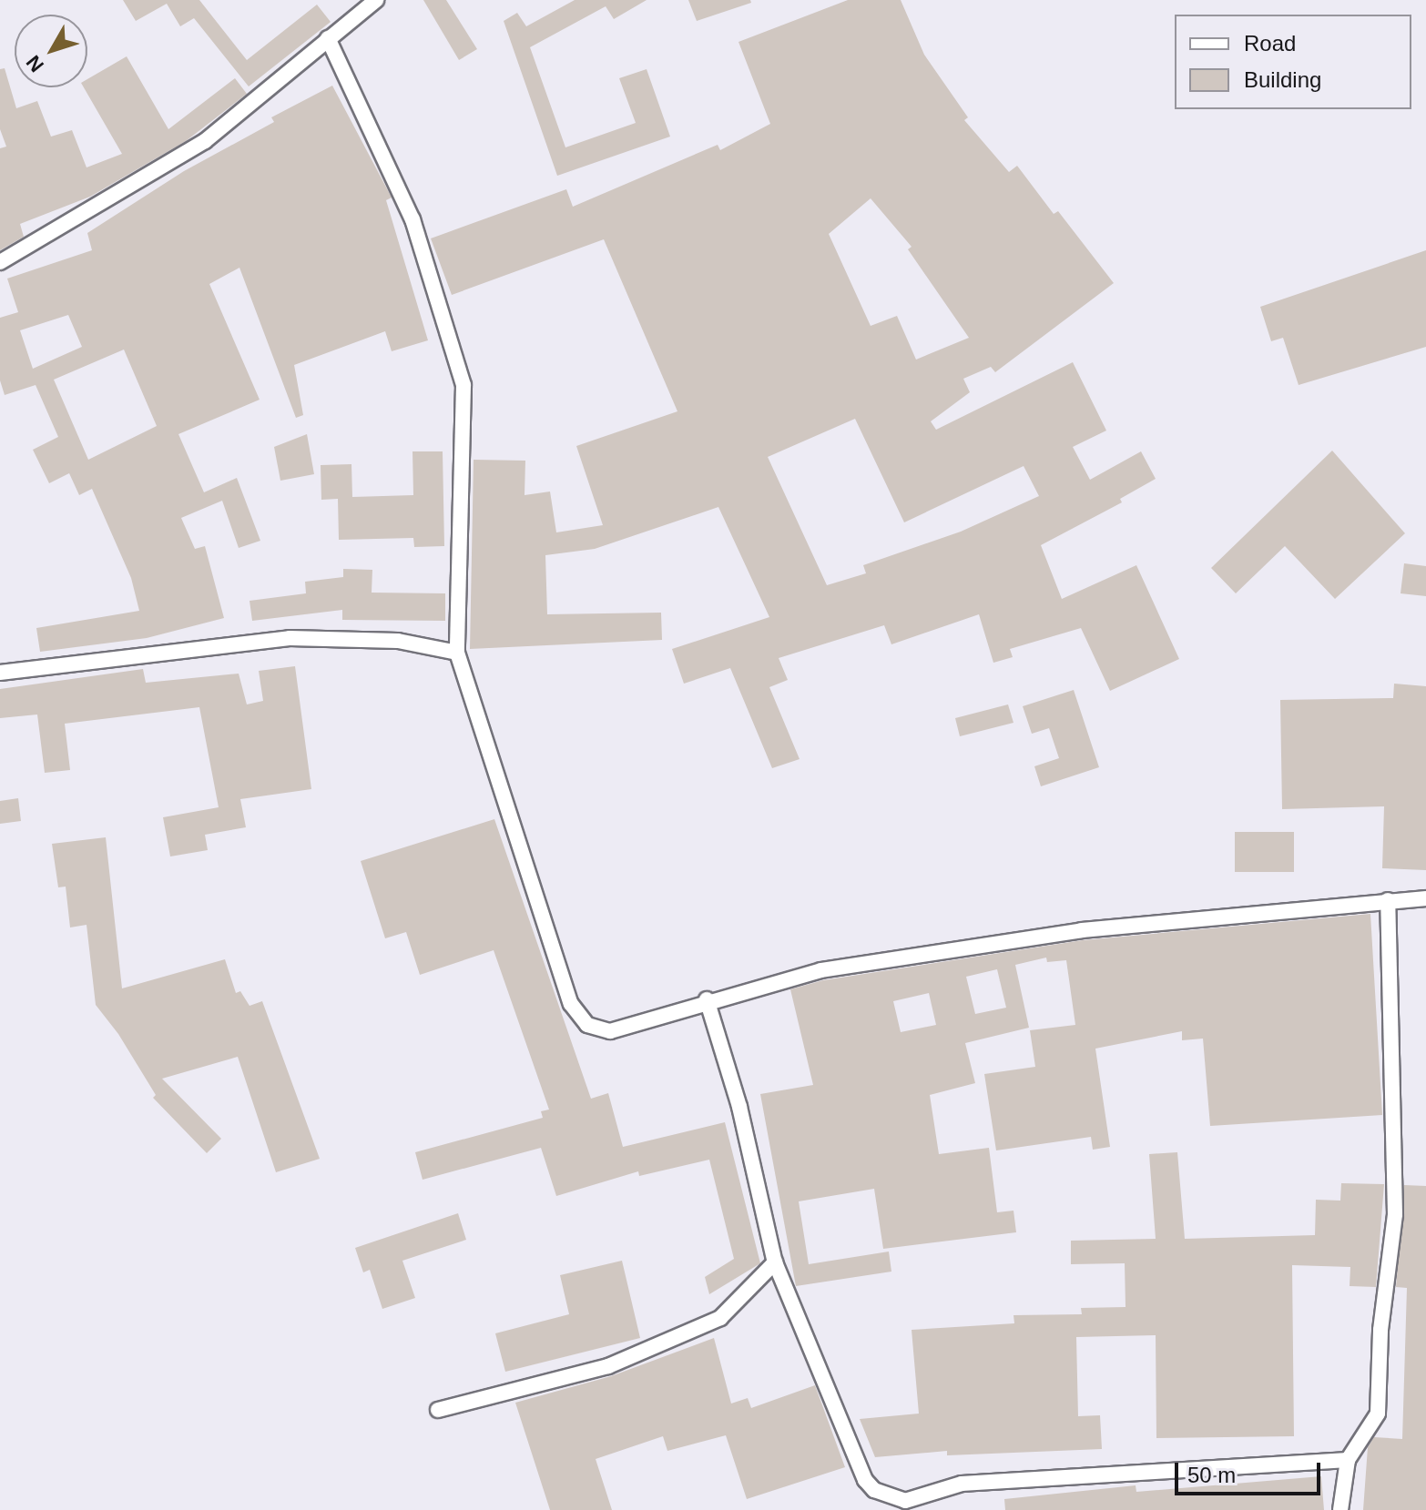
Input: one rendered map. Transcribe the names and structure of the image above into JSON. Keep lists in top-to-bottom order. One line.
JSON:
{"legend":["Road","Building"],"scale_bar":"50 m","north":"bottom left"}
